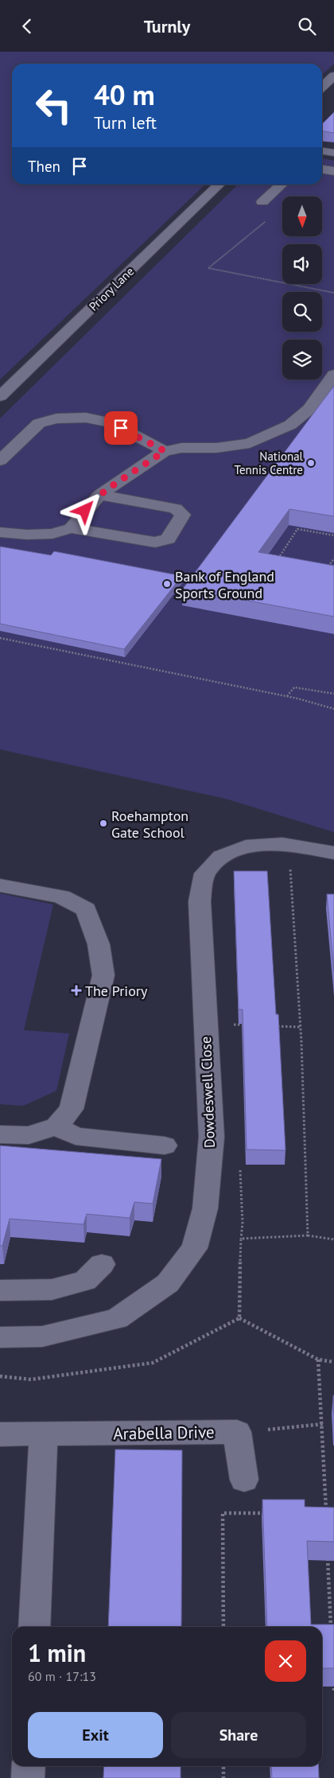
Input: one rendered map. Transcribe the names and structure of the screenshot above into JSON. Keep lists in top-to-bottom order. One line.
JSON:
{"streets":{"street":["Priory Lane","Dowdeswell Close","Arabella Drive"]},"places":{"other":["National Tennis Centre","Bank of England Sports Ground","Roehampton Gate School"],"health":["The Priory"]},"north":"bottom","page":{"header":"Turnly","turn":["40 m","Turn left"],"then":"Then","heading":["1 min","60 m · 17:13"],"buttons":["Exit","Share"]}}
